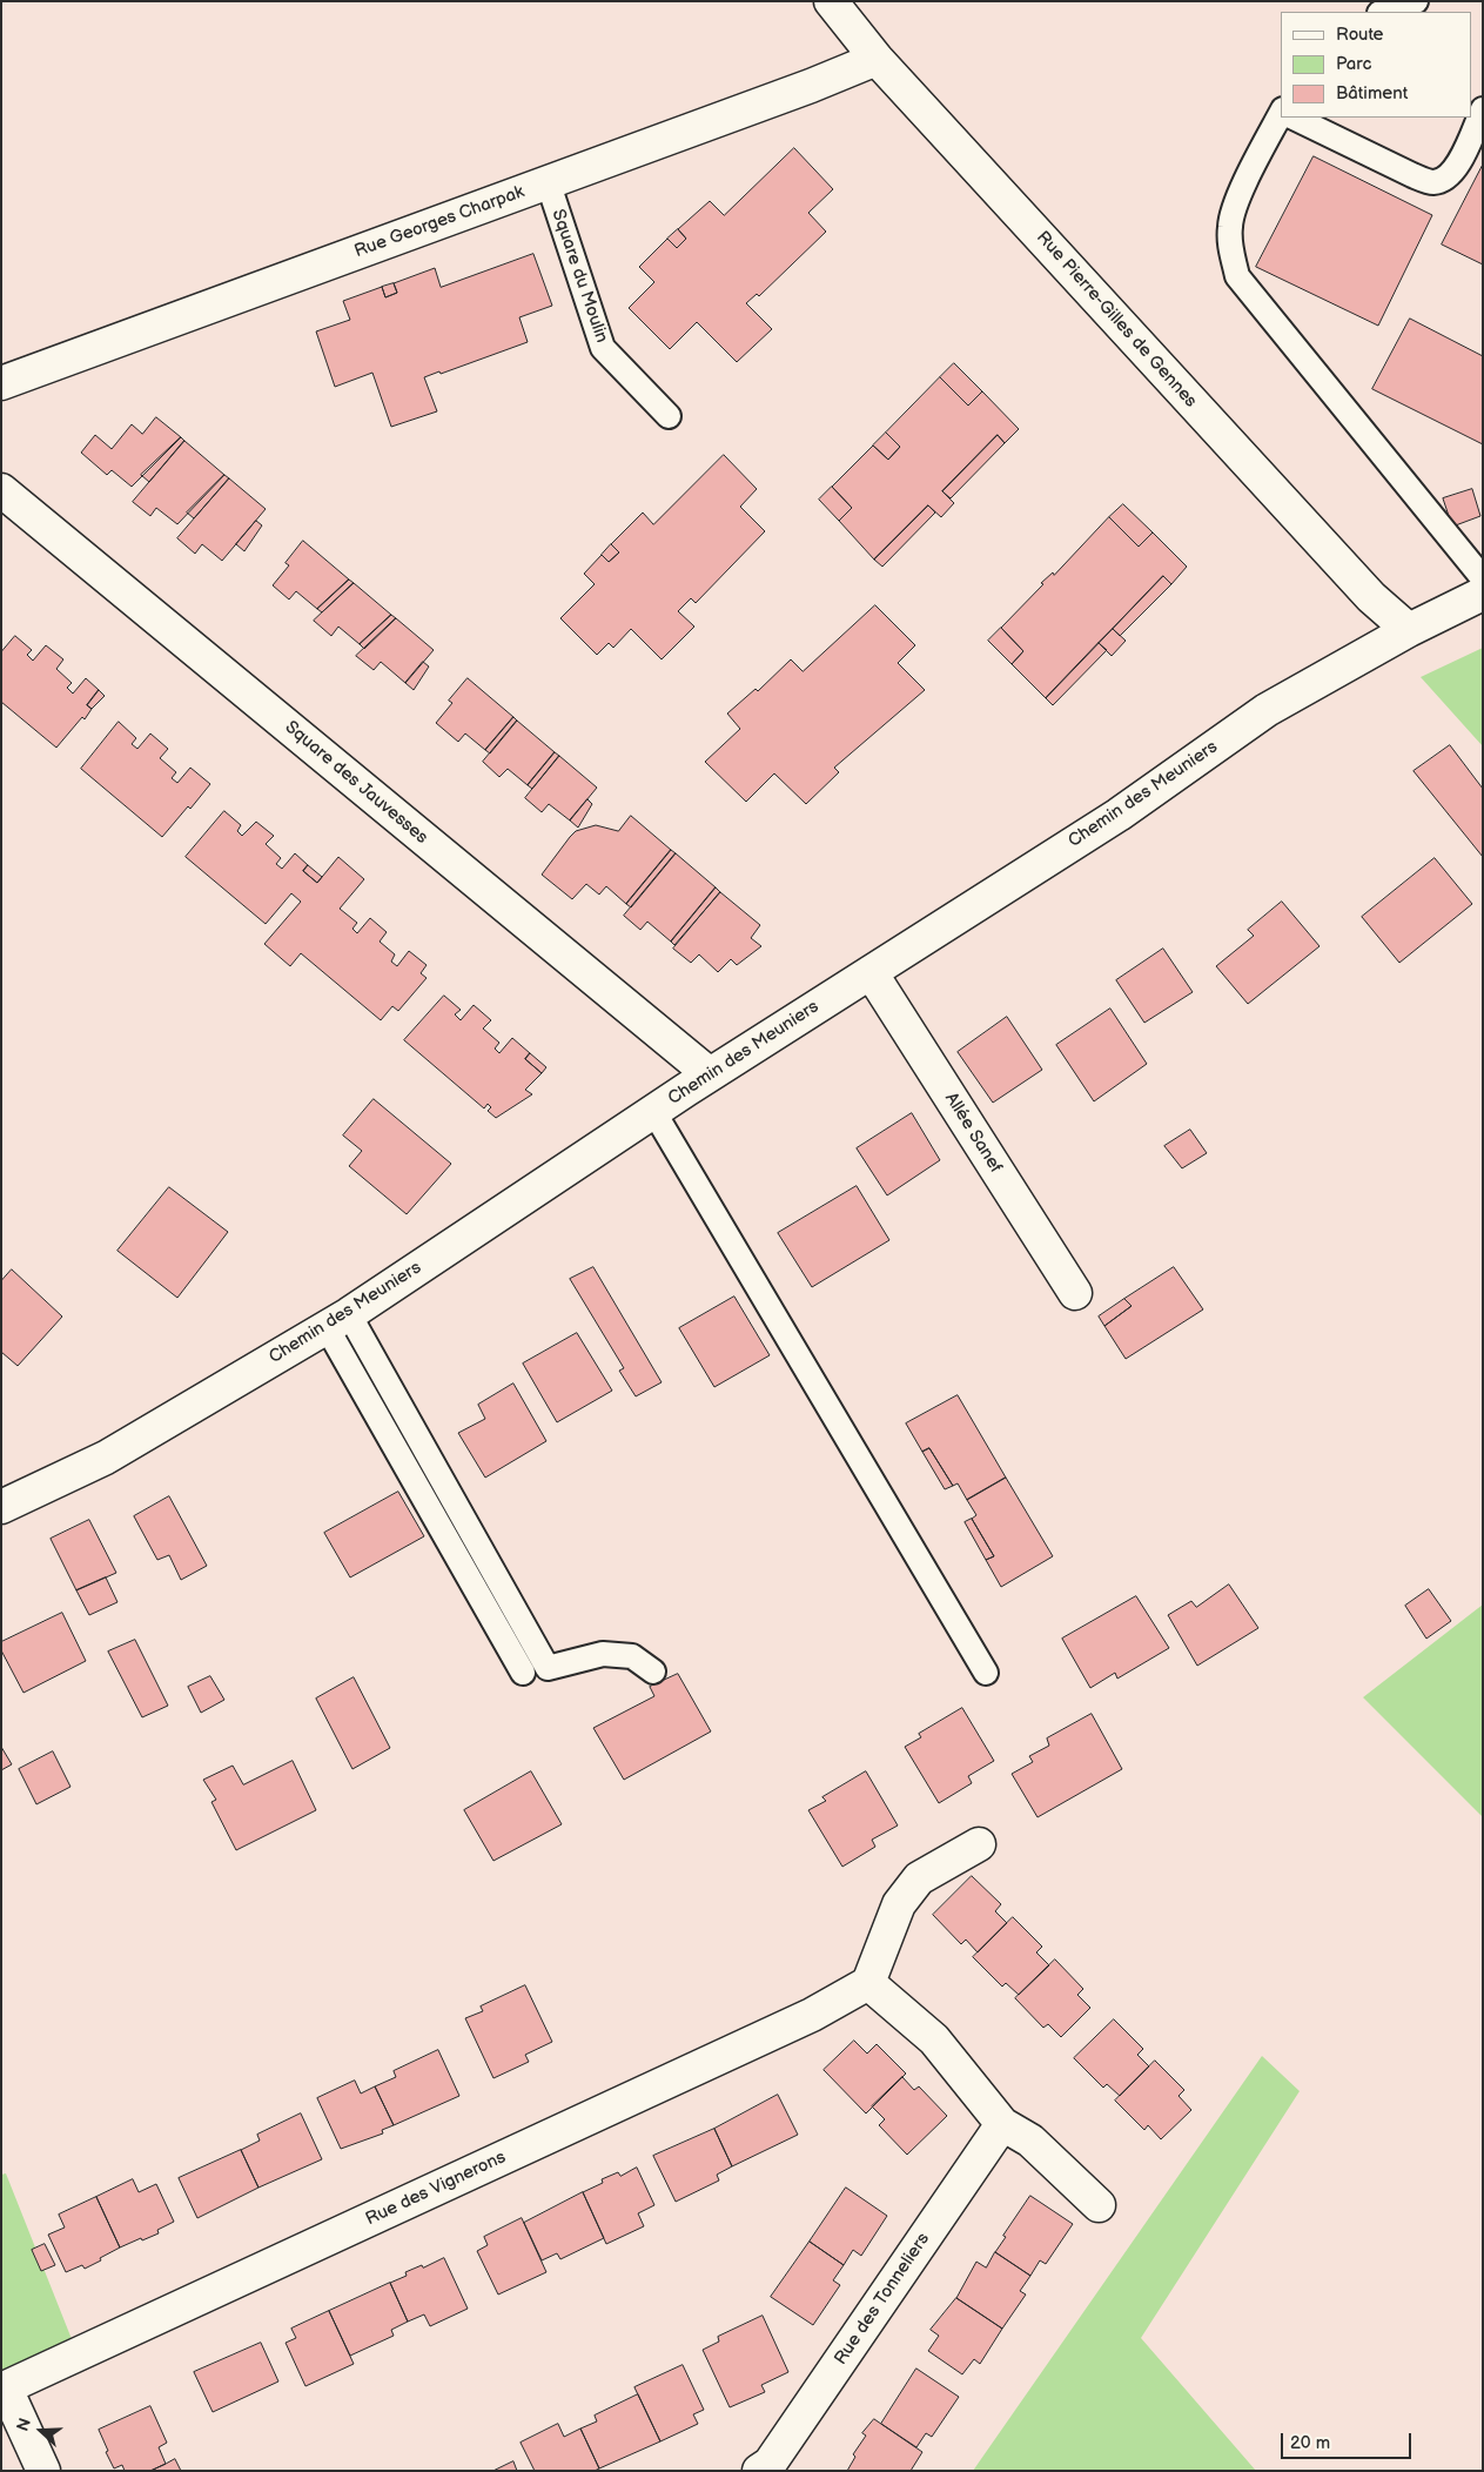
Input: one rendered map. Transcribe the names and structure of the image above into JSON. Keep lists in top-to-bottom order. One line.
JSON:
{"streets":{"street":["Rue Georges Charpak","Rue Pierre-Gilles de Gennes","Square des Jauvesses","Chemin des Meuniers","Allée Sanef","Rue des Vignerons","Rue des Tonneliers"],"lane":["Square du Moulin"]},"crossings":[["Rue Georges Charpak","Square du Moulin"],["Rue Georges Charpak","Rue Pierre-Gilles de Gennes"],["Rue Pierre-Gilles de Gennes","Chemin des Meuniers"],["Square des Jauvesses","Chemin des Meuniers"],["Chemin des Meuniers","Allée Sanef"]],"legend":["Route","Parc","Bâtiment"],"scale_bar":"20 m","north":"left"}
